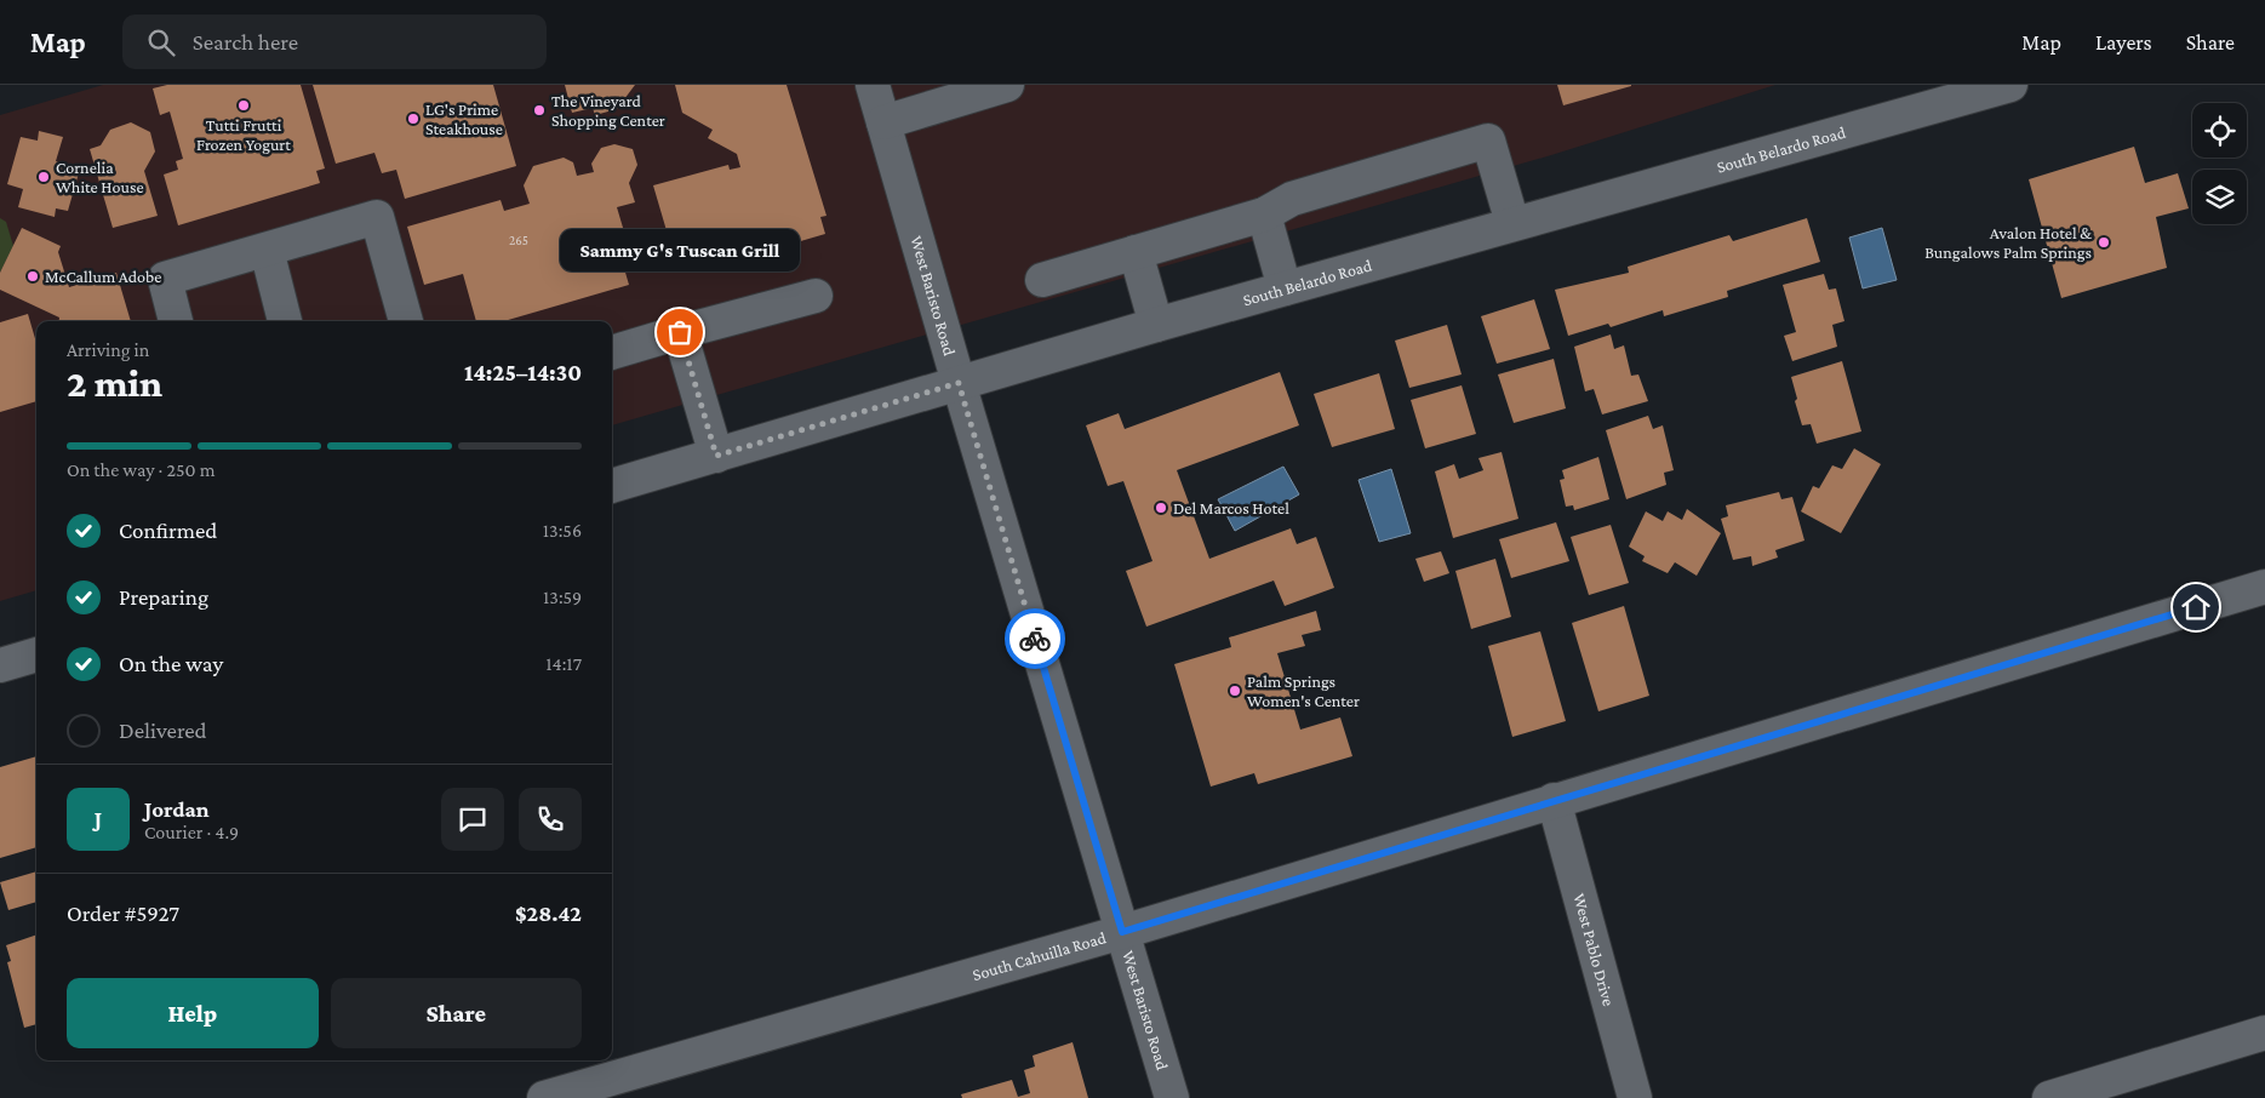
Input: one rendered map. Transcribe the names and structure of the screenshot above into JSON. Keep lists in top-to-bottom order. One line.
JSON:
{"streets":{"street":["South Belardo Road","West Baristo Road","West Pablo Drive","South Cahuilla Road"]},"crossings":[["South Belardo Road","West Baristo Road"],["West Baristo Road","South Cahuilla Road"],["West Pablo Drive","South Cahuilla Road"]],"places":["Tutti Frutti Frozen Yogurt","The Vineyard Shopping Center","LG's Prime Steakhouse","Cornelia White House","Avalon Hotel & Bungalows Palm Springs","McCallum Adobe","Sammy G's Tuscan Grill","Del Marcos Hotel","Palm Springs Women's Center"],"house_numbers":["265"],"page":{"header":"Map","search":"Search here","nav":["Map","Layers","Share"],"bubble":"Sammy G's Tuscan Grill","heading":["2 min","Arriving in","14:25–14:30"],"panel":["Jordan","Courier · 4.9","Order #5927","$28.42"],"bar":"On the way · 250 m","list":[["Confirmed","13:56"],["Preparing","13:59"],["On the way","14:17"],"Delivered"],"round":"J","buttons":["Help","Share"]}}
